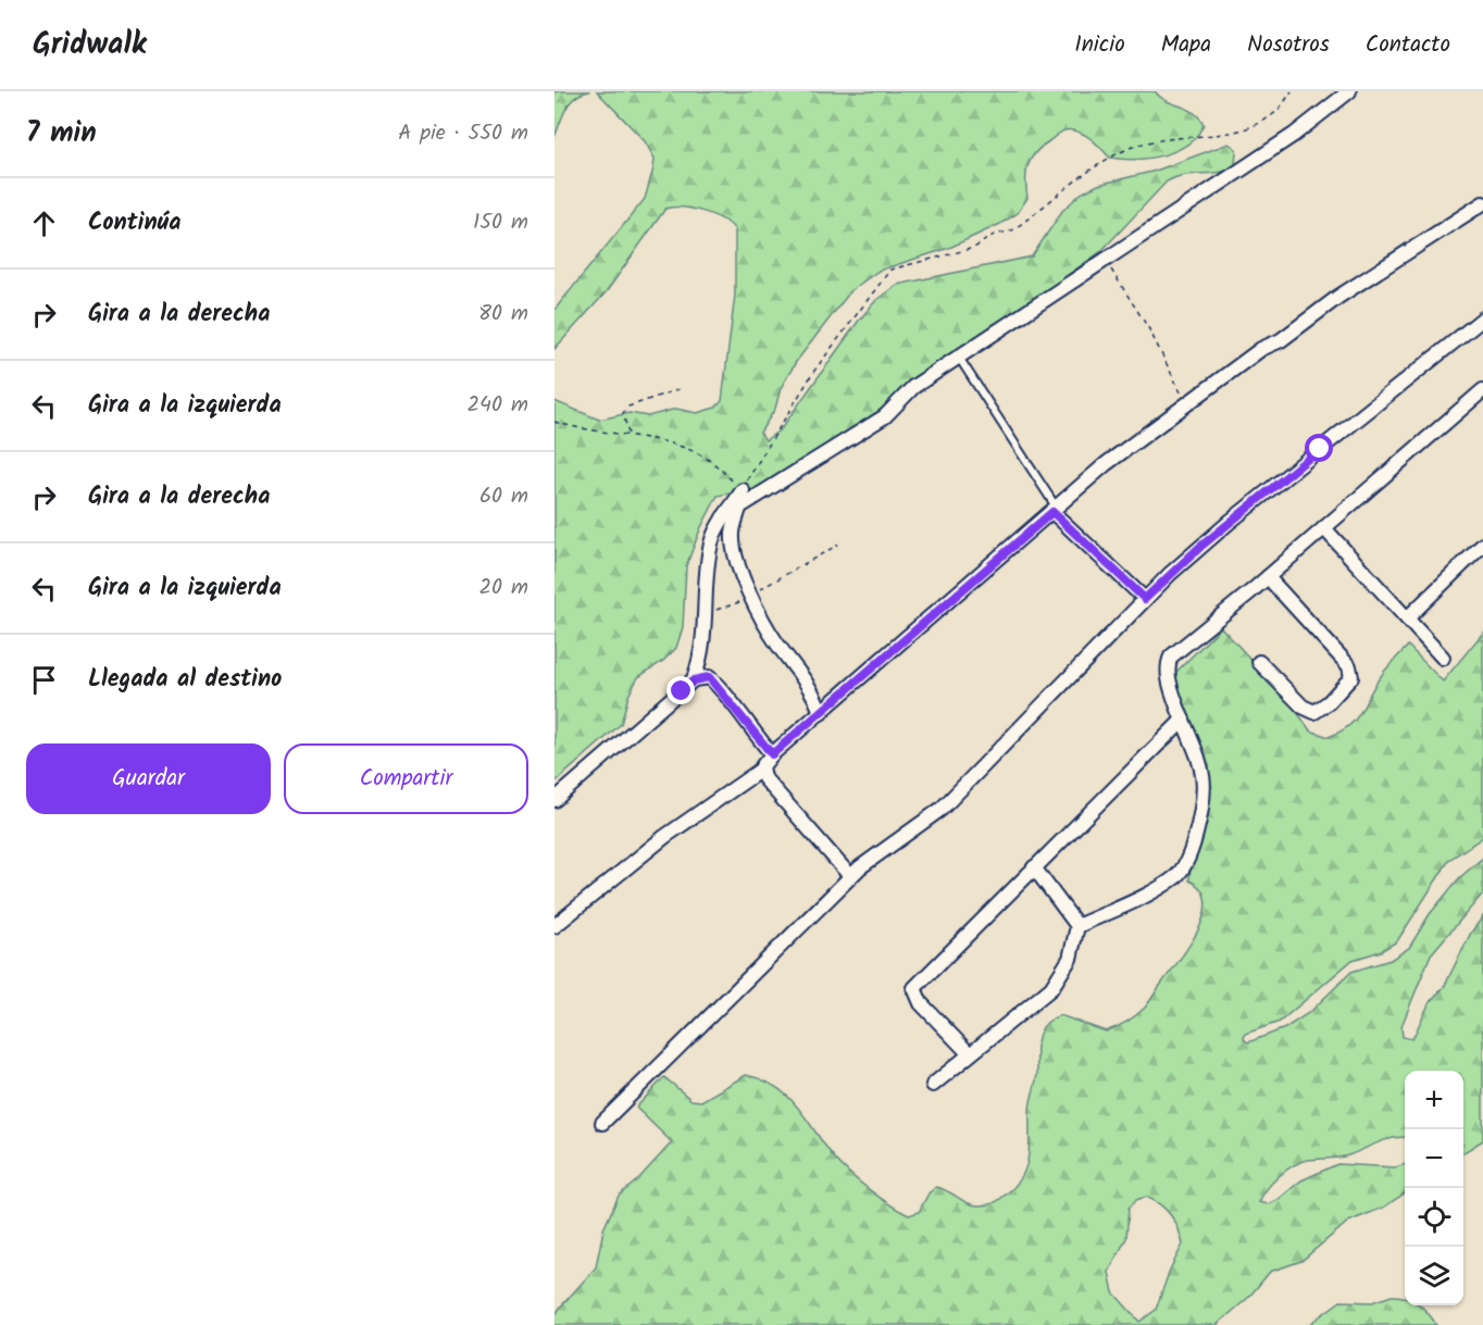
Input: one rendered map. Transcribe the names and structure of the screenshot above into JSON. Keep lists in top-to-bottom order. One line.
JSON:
{"page":{"header":"Gridwalk","nav":["Inicio","Mapa","Nosotros","Contacto"],"heading":["7 min","A pie · 550 m"],"list":[["Continúa","150 m"],["Gira a la derecha","80 m"],["Gira a la izquierda","240 m"],["Gira a la derecha","60 m"],["Gira a la izquierda","20 m"],"Llegada al destino"],"buttons":["Guardar","Compartir"],"map_buttons":["+","−"]}}
